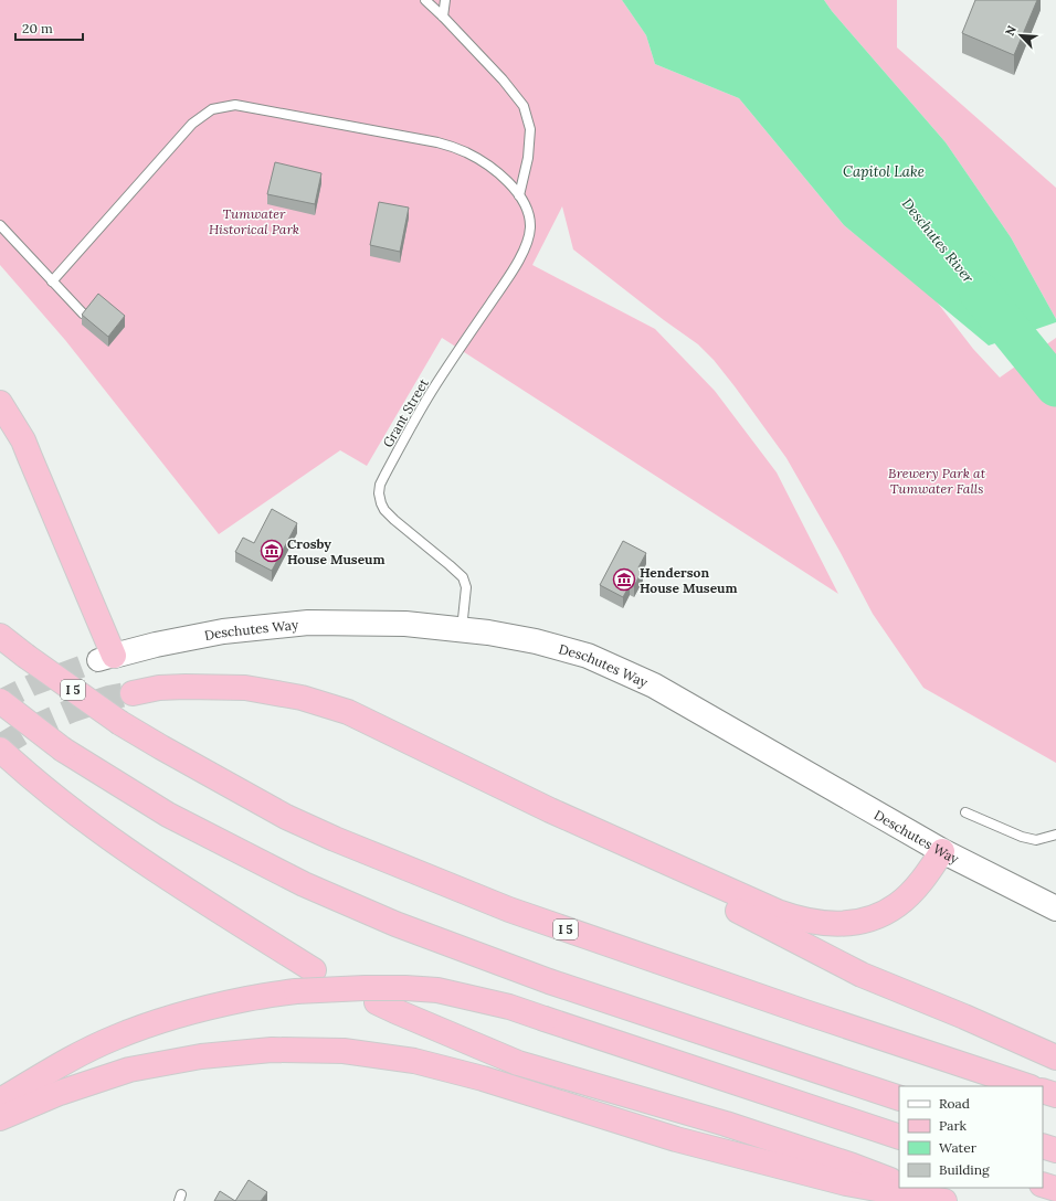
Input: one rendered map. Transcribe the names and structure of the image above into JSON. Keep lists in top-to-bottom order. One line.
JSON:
{"streets":{"highway":["I 5"],"main road":["Deschutes Way"],"lane":["Grant Street"]},"crossings":[["Grant Street","Deschutes Way"]],"water":["Capitol Lake","Deschutes River"],"parks":["Tumwater Historical Park","Brewery Park at Tumwater Falls"],"places":{"museum":["Crosby House Museum","Henderson House Museum"]},"legend":["Road","Park","Water","Building"],"scale_bar":"20 m","north":"top left"}
